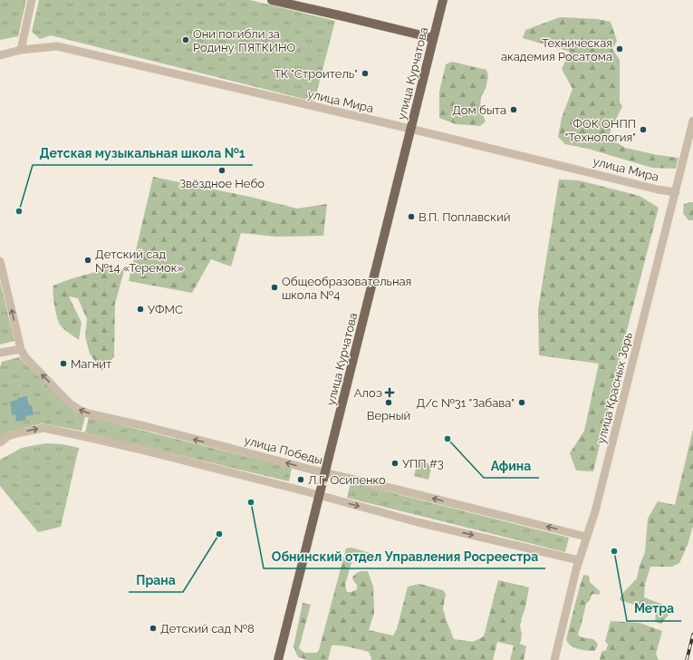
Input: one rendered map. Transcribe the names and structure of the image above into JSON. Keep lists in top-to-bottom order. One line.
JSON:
{"streets":{"main road":["улица Курчатова"],"street":["улица Мира","улица Красных Зорь","улица Победы"]},"crossings":[["улица Курчатова","улица Мира"],["улица Курчатова","улица Победы"],["улица Мира","улица Красных Зорь"],["улица Красных Зорь","улица Победы"]],"places":{"other":["Они погибли за Родину. ПЯТКИНО","Техническая академия Росатома","ТК \"Строитель\"","Дом быта","ФОК ОНПП \"Технология\"","Звёздное Небо","Детская музыкальная школа №1","В.П. Поплавский","Детский сад №14 «Теремок»","Общеобразовательная школа №4","УФМС","Магнит","Верный","Д/с №31 \"Забава\"","Афина","УПП #3","Л.Г. Осипенко","Обнинский отдел Управления Росреестра","Прана","Метра","Детский сад №8"],"health":["Алоэ"]}}
